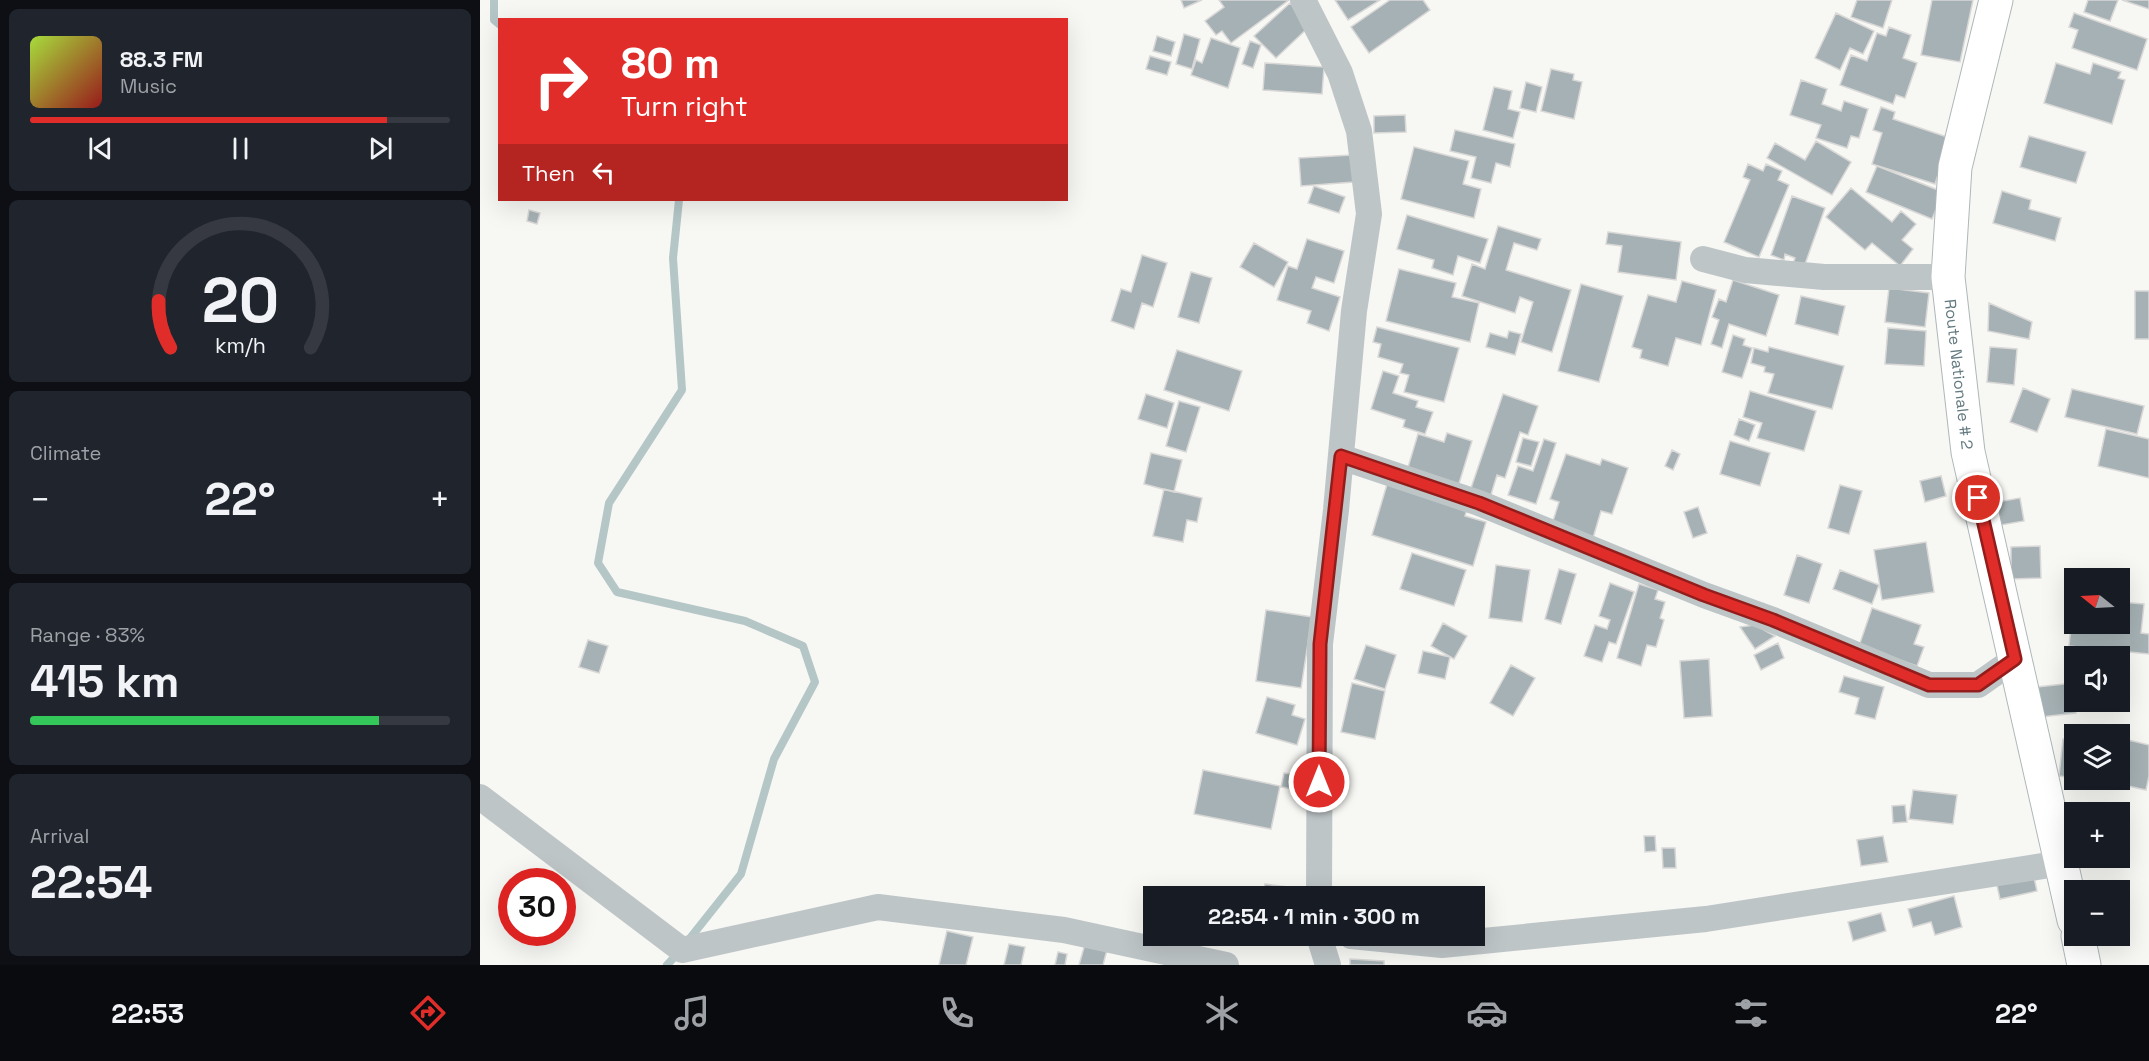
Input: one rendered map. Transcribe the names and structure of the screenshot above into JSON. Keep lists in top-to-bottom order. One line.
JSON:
{"streets":{"main road":["Route Nationale # 2"]},"north":"left","page":{"turn":["80 m","Turn right"],"song":["88.3 FM","Music"],"then":"Then","tile":["Climate",["Range · 83%","415 km"],["Arrival","22:54"]],"heat":["−","22°","+"],"map_buttons":["+","−"],"limit":"30","trip":"22:54 · 1 min · 300 m","tabs":["22:53","22°"],"gauge":["20","km/h"]}}
